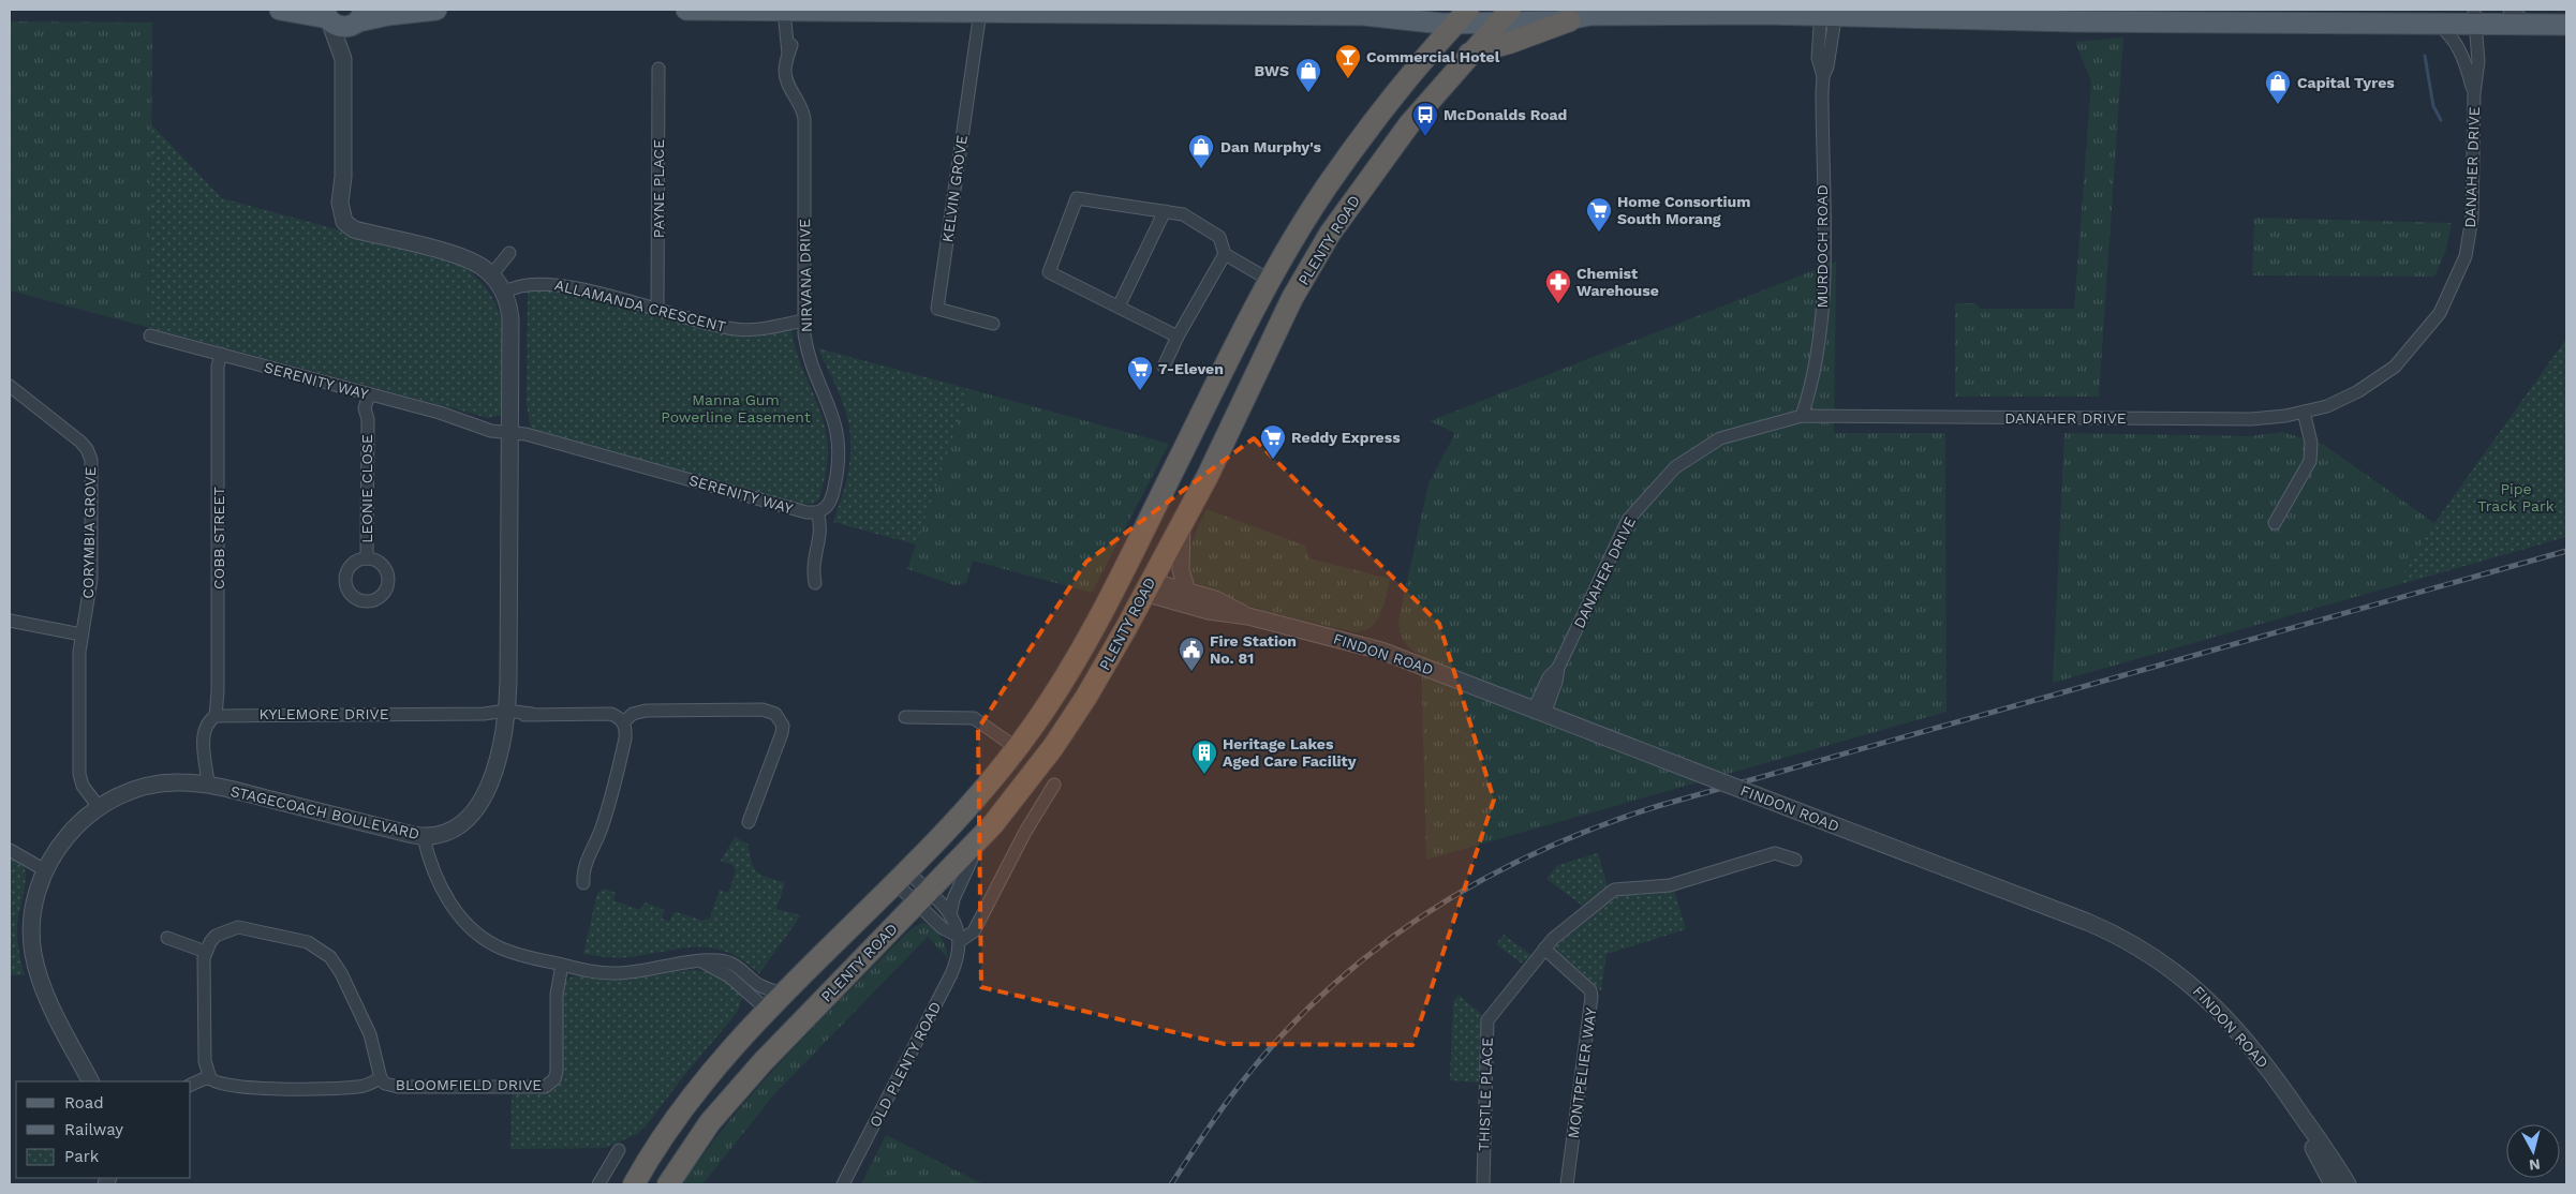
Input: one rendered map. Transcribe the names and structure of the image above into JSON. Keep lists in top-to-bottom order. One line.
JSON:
{"streets":{"highway":["PLENTY ROAD","FINDON ROAD"],"street":["DANAHER DRIVE","PAYNE PLACE","KELVIN GROVE","MURDOCH ROAD","NIRVANA DRIVE","ALLAMANDA CRESCENT","SERENITY WAY","LEONIE CLOSE","CORYMBIA GROVE","COBB STREET","KYLEMORE DRIVE","STAGECOACH BOULEVARD","OLD PLENTY ROAD","MONTPELIER WAY","BLOOMFIELD DRIVE","THISTLE PLACE"]},"crossings":[["DANAHER DRIVE","MURDOCH ROAD"],["DANAHER DRIVE","FINDON ROAD"],["PAYNE PLACE","ALLAMANDA CRESCENT"],["PLENTY ROAD","FINDON ROAD"],["NIRVANA DRIVE","ALLAMANDA CRESCENT"],["NIRVANA DRIVE","SERENITY WAY"],["SERENITY WAY","LEONIE CLOSE"],["SERENITY WAY","COBB STREET"],["SERENITY WAY","STAGECOACH BOULEVARD"],["CORYMBIA GROVE","STAGECOACH BOULEVARD"],["COBB STREET","KYLEMORE DRIVE"],["KYLEMORE DRIVE","STAGECOACH BOULEVARD"],["MONTPELIER WAY","THISTLE PLACE"]],"parks":["Manna Gum Powerline Easement","Pipe Track Park"],"places":{"bar":["Commercial Hotel"],"shop":["BWS","Capital Tyres","Dan Murphy's"],"bus stop":["McDonalds Road"],"supermarket":["Home Consortium South Morang","7-Eleven","Reddy Express"],"pharmacy":["Chemist Warehouse"],"public building":["Fire Station No. 81"],"building":["Heritage Lakes Aged Care Facility"]},"legend":["Road","Railway","Park"],"north":"bottom"}
